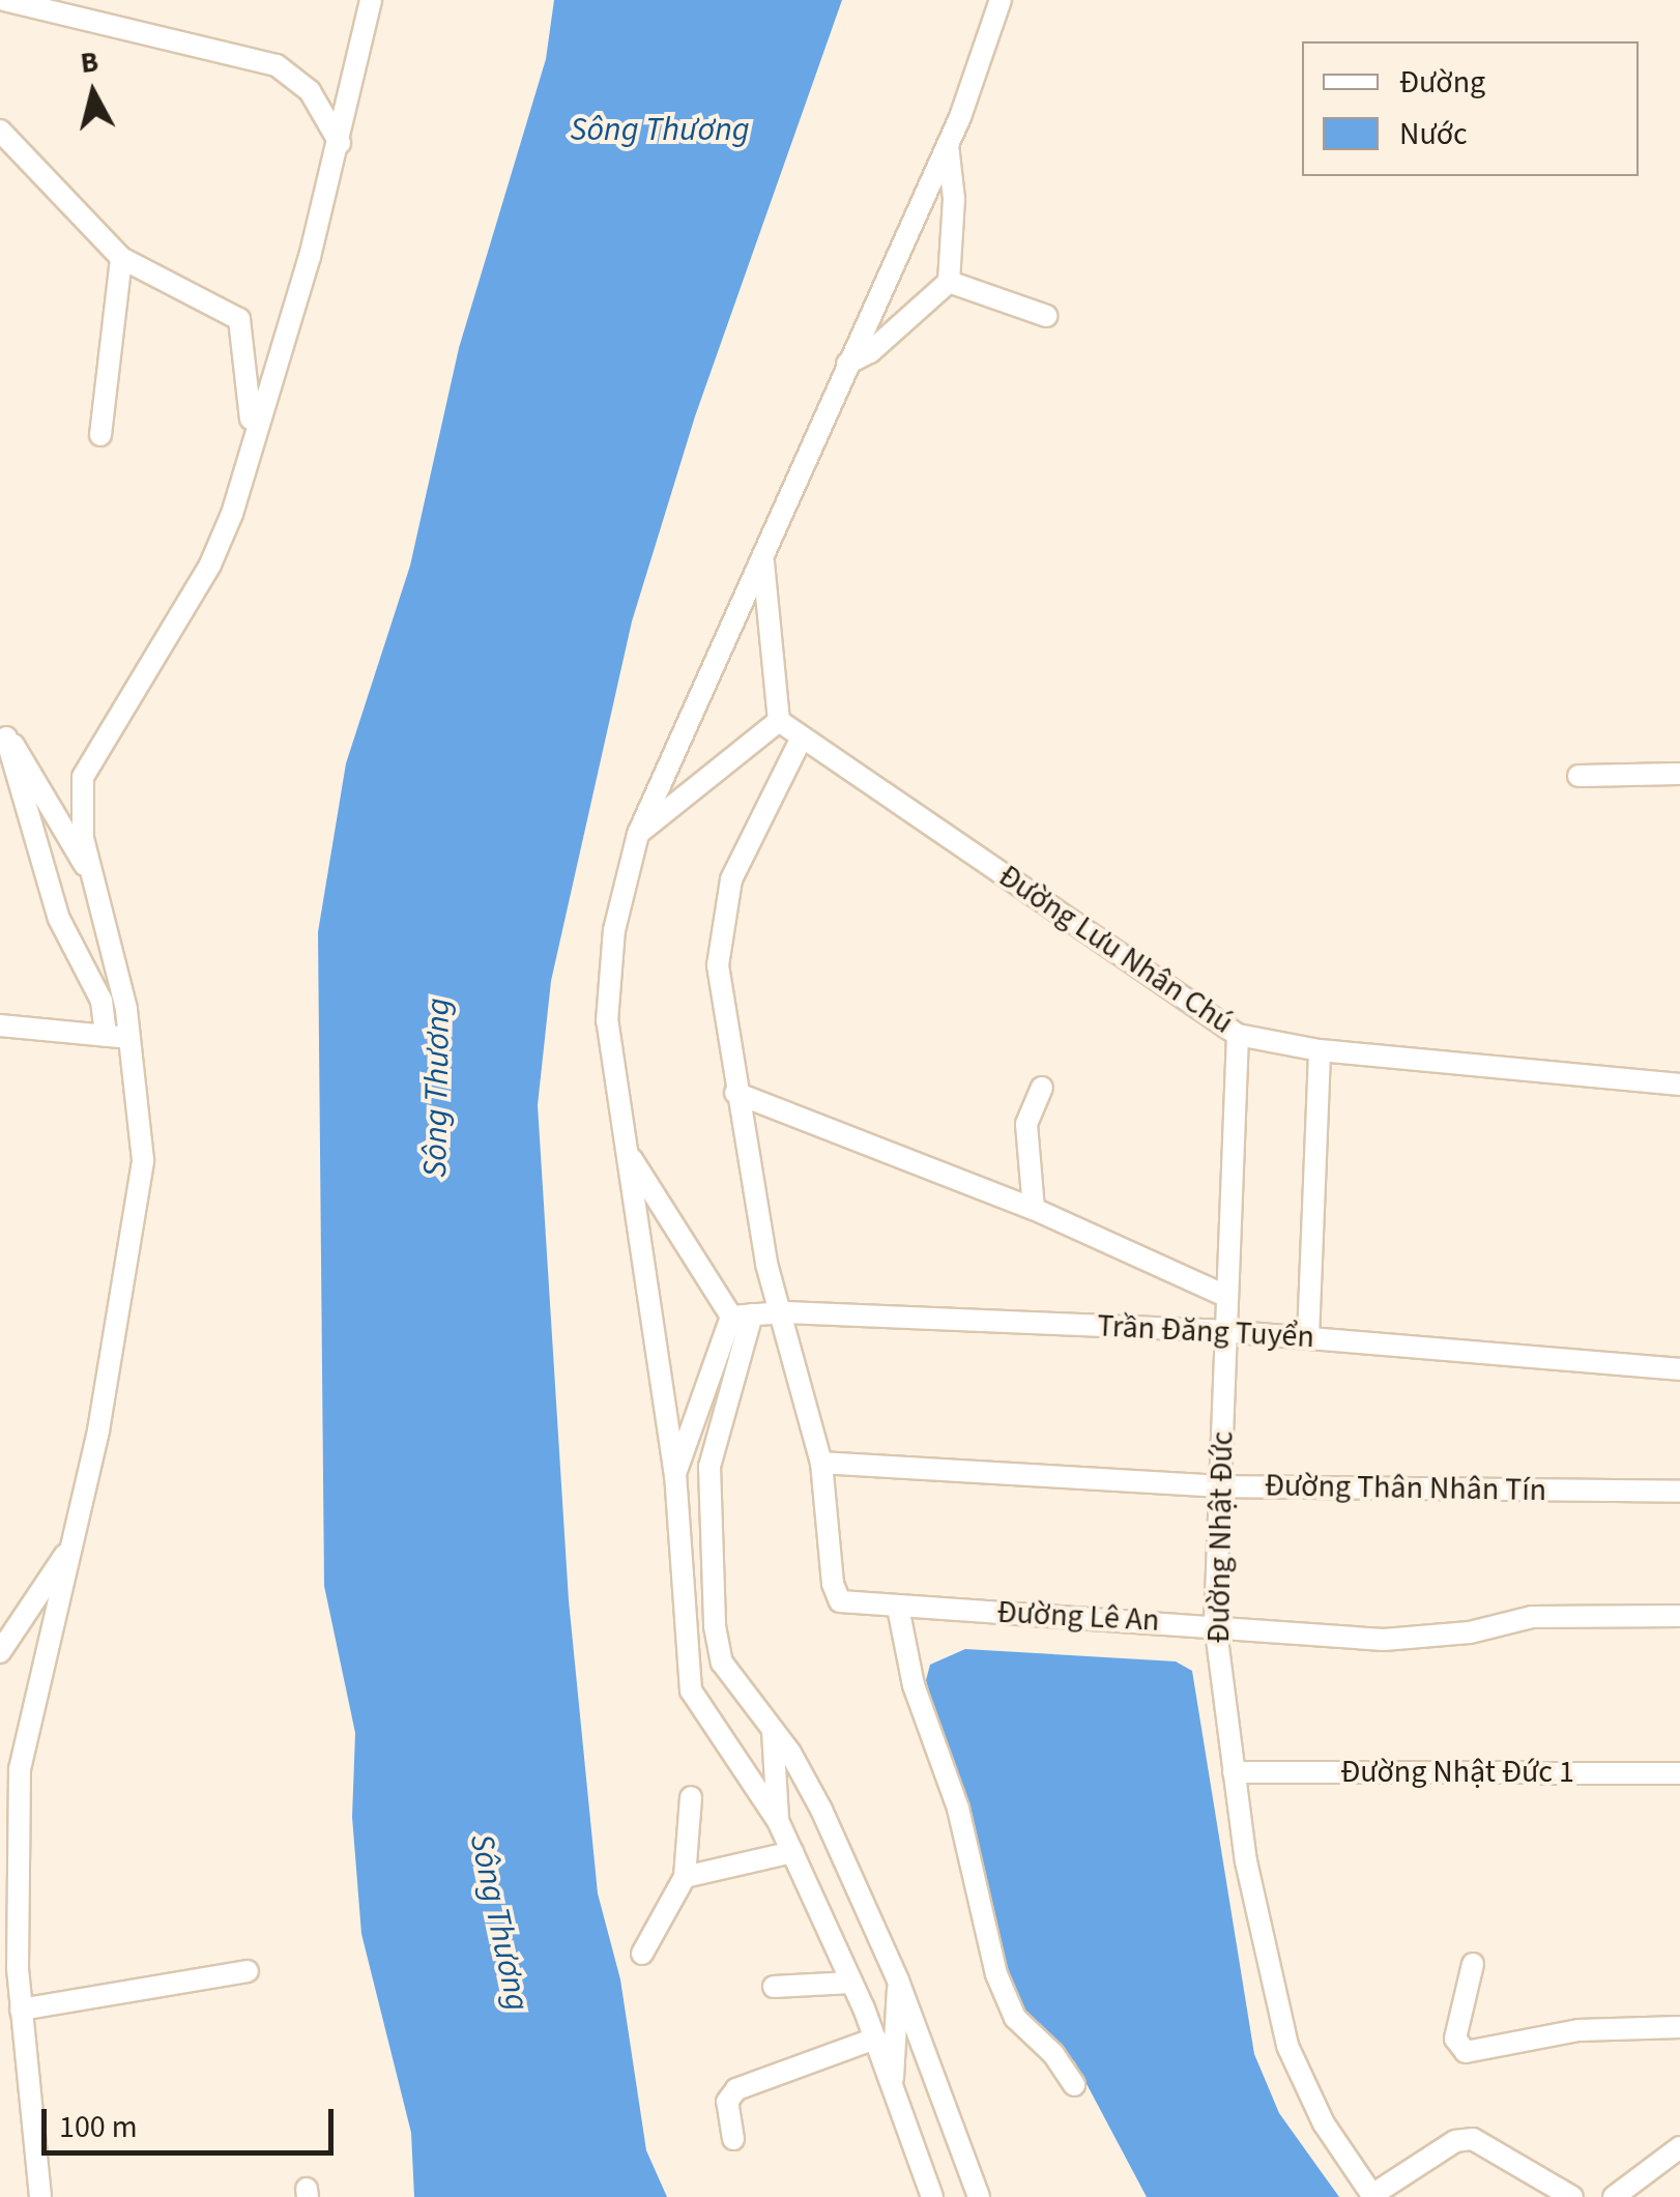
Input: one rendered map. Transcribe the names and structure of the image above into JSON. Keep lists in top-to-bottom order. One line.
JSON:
{"streets":{"street":["Đường Lưu Nhân Chú","Trần Đăng Tuyển","Đường Thân Nhân Tín","Đường Nhật Đức","Đường Lê An","Đường Nhật Đức 1"]},"crossings":[["Đường Lưu Nhân Chú","Đường Nhật Đức"],["Trần Đăng Tuyển","Đường Nhật Đức"],["Đường Thân Nhân Tín","Đường Nhật Đức"],["Đường Thân Nhân Tín","Đường Lê An"],["Đường Nhật Đức","Đường Lê An"],["Đường Nhật Đức","Đường Nhật Đức 1"]],"water":["Sông Thương"],"legend":["Đường","Nước"],"scale_bar":"100 m","north":"top"}
